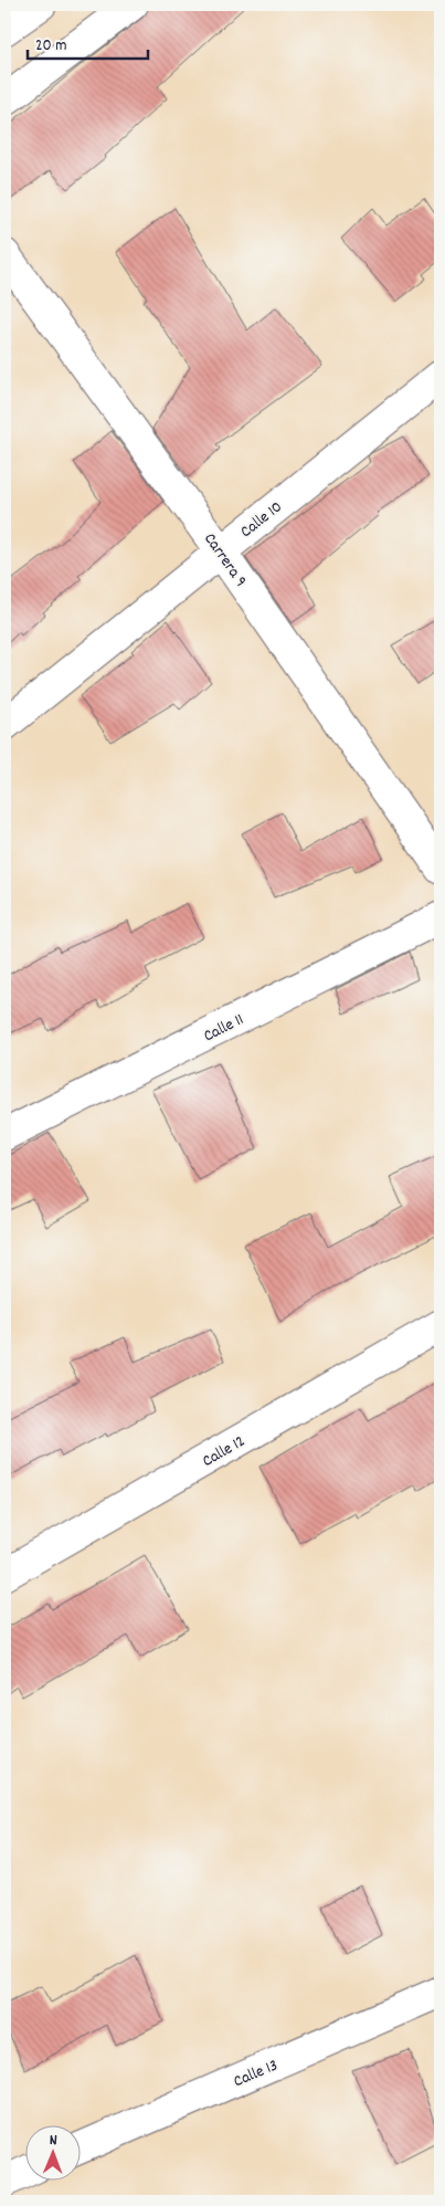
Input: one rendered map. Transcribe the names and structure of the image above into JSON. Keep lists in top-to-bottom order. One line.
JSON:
{"streets":{"street":["Calle 10","Carrera 9","Calle 11","Calle 12","Calle 13"]},"crossings":[["Calle 10","Carrera 9"]],"scale_bar":"20 m","north":"top"}
